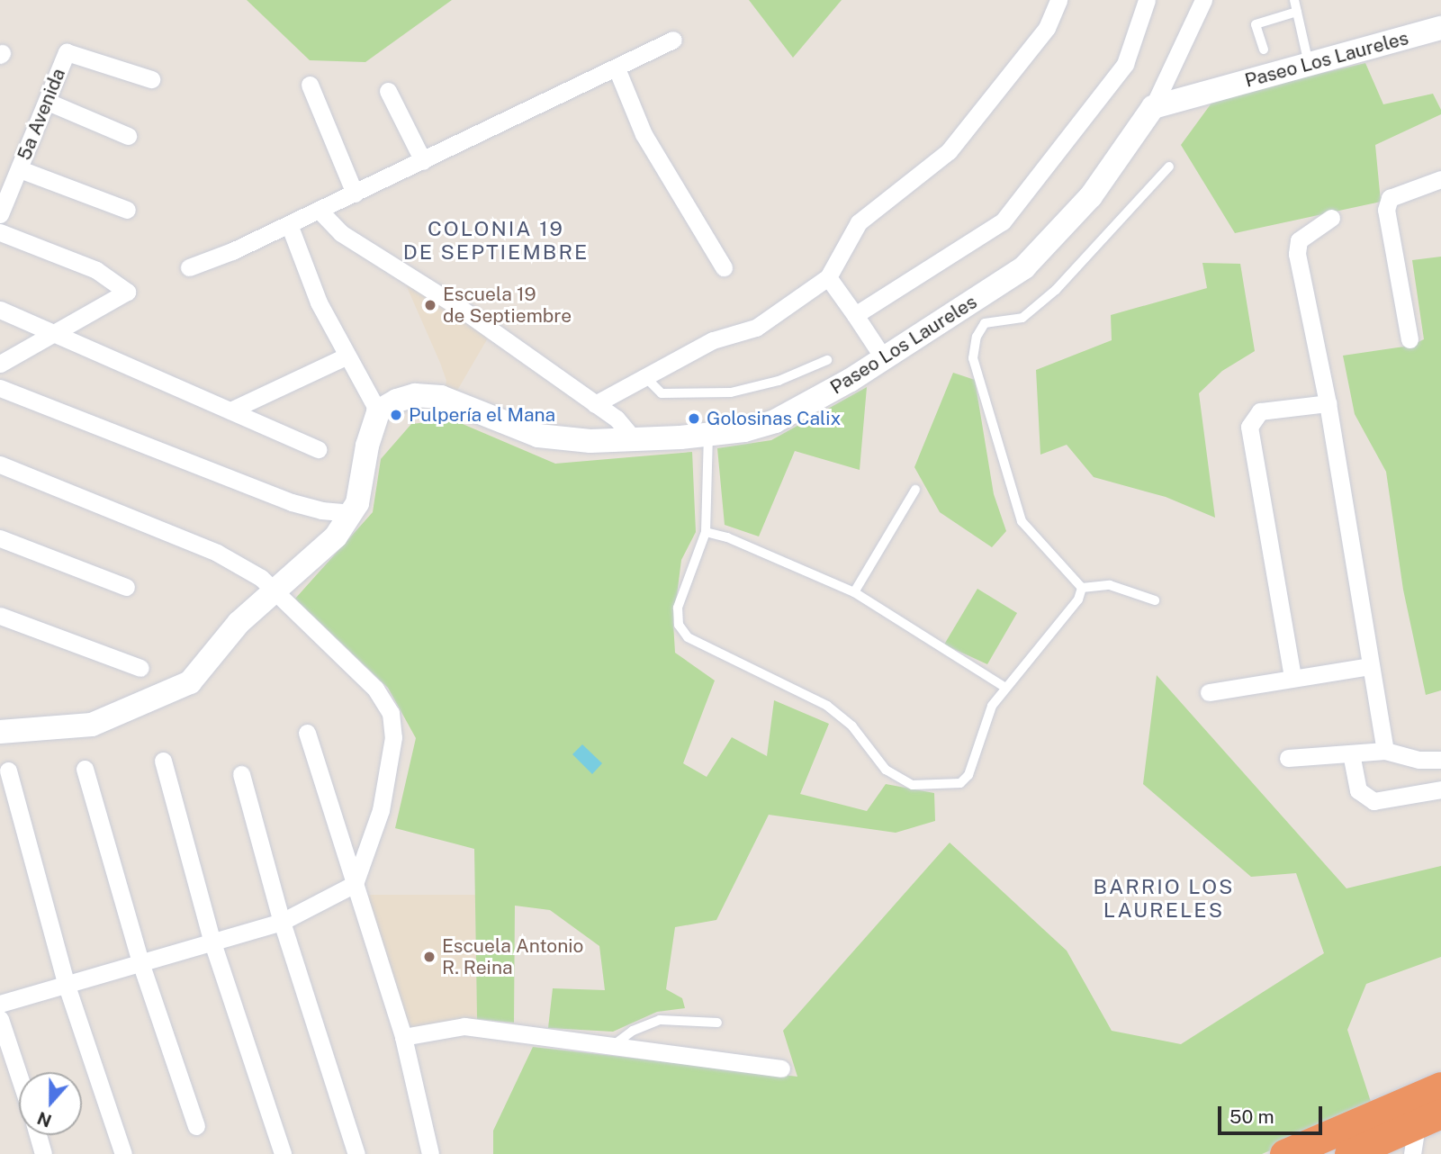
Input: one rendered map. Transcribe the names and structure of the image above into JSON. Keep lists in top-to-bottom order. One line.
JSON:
{"streets":{"street":["Paseo Los Laureles","5a Avenida"]},"districts":["COLONIA 19 DE SEPTIEMBRE","BARRIO LOS LAURELES"],"places":["Escuela 19 de Septiembre","Pulpería el Mana","Golosinas Calix","Escuela Antonio R. Reina"],"scale_bar":"50 m","north":"bottom"}
